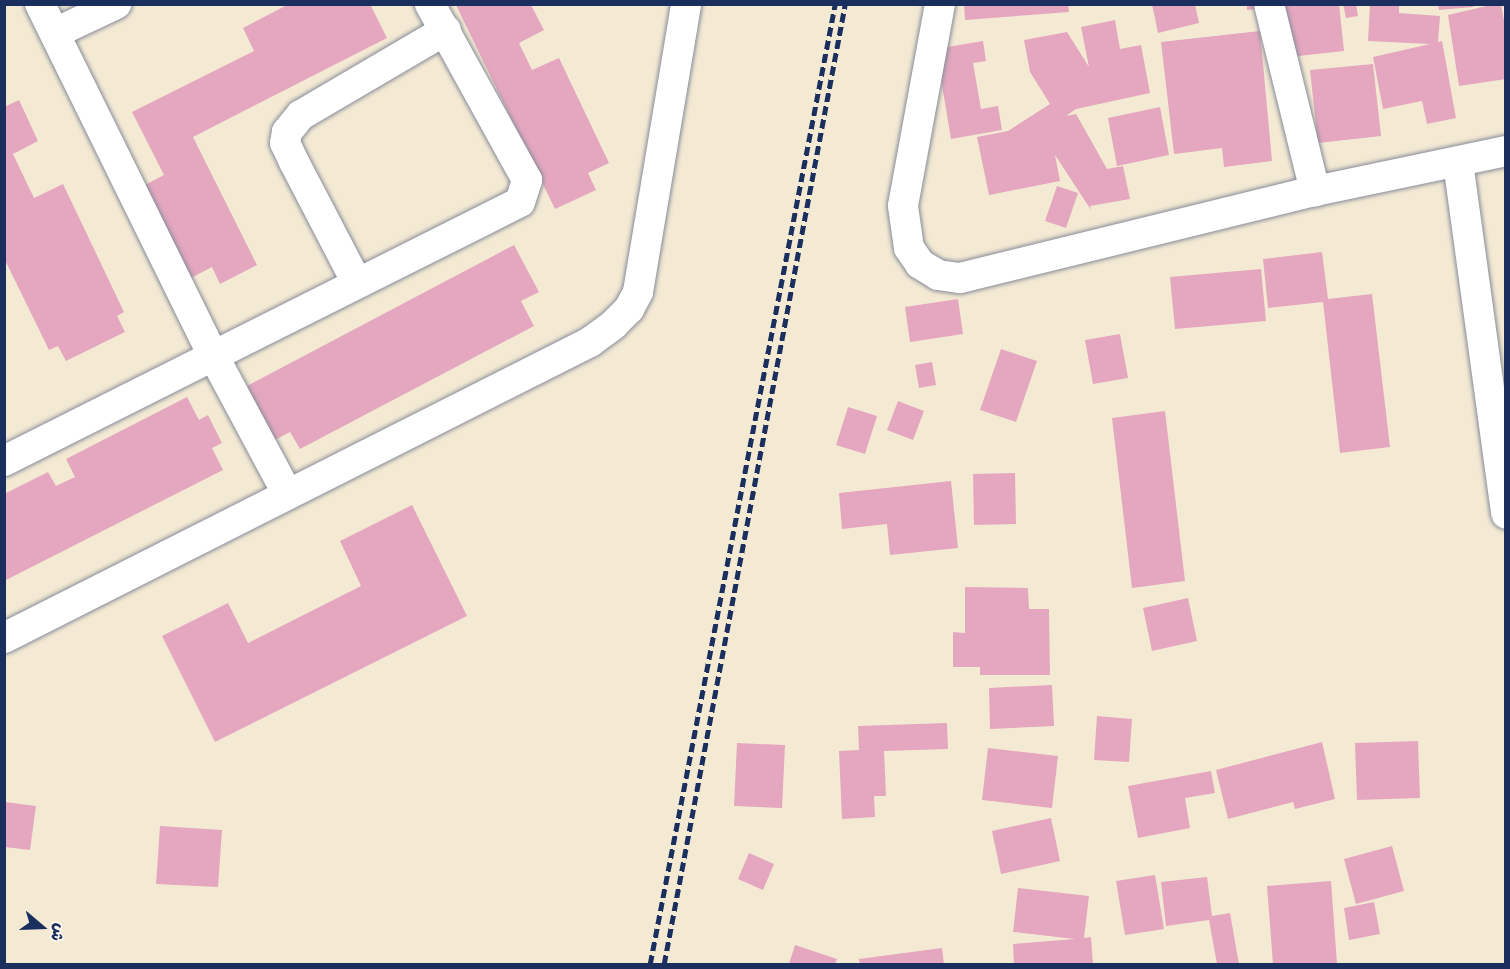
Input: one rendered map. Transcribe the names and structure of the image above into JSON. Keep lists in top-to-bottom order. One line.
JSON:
{"north":"right"}
